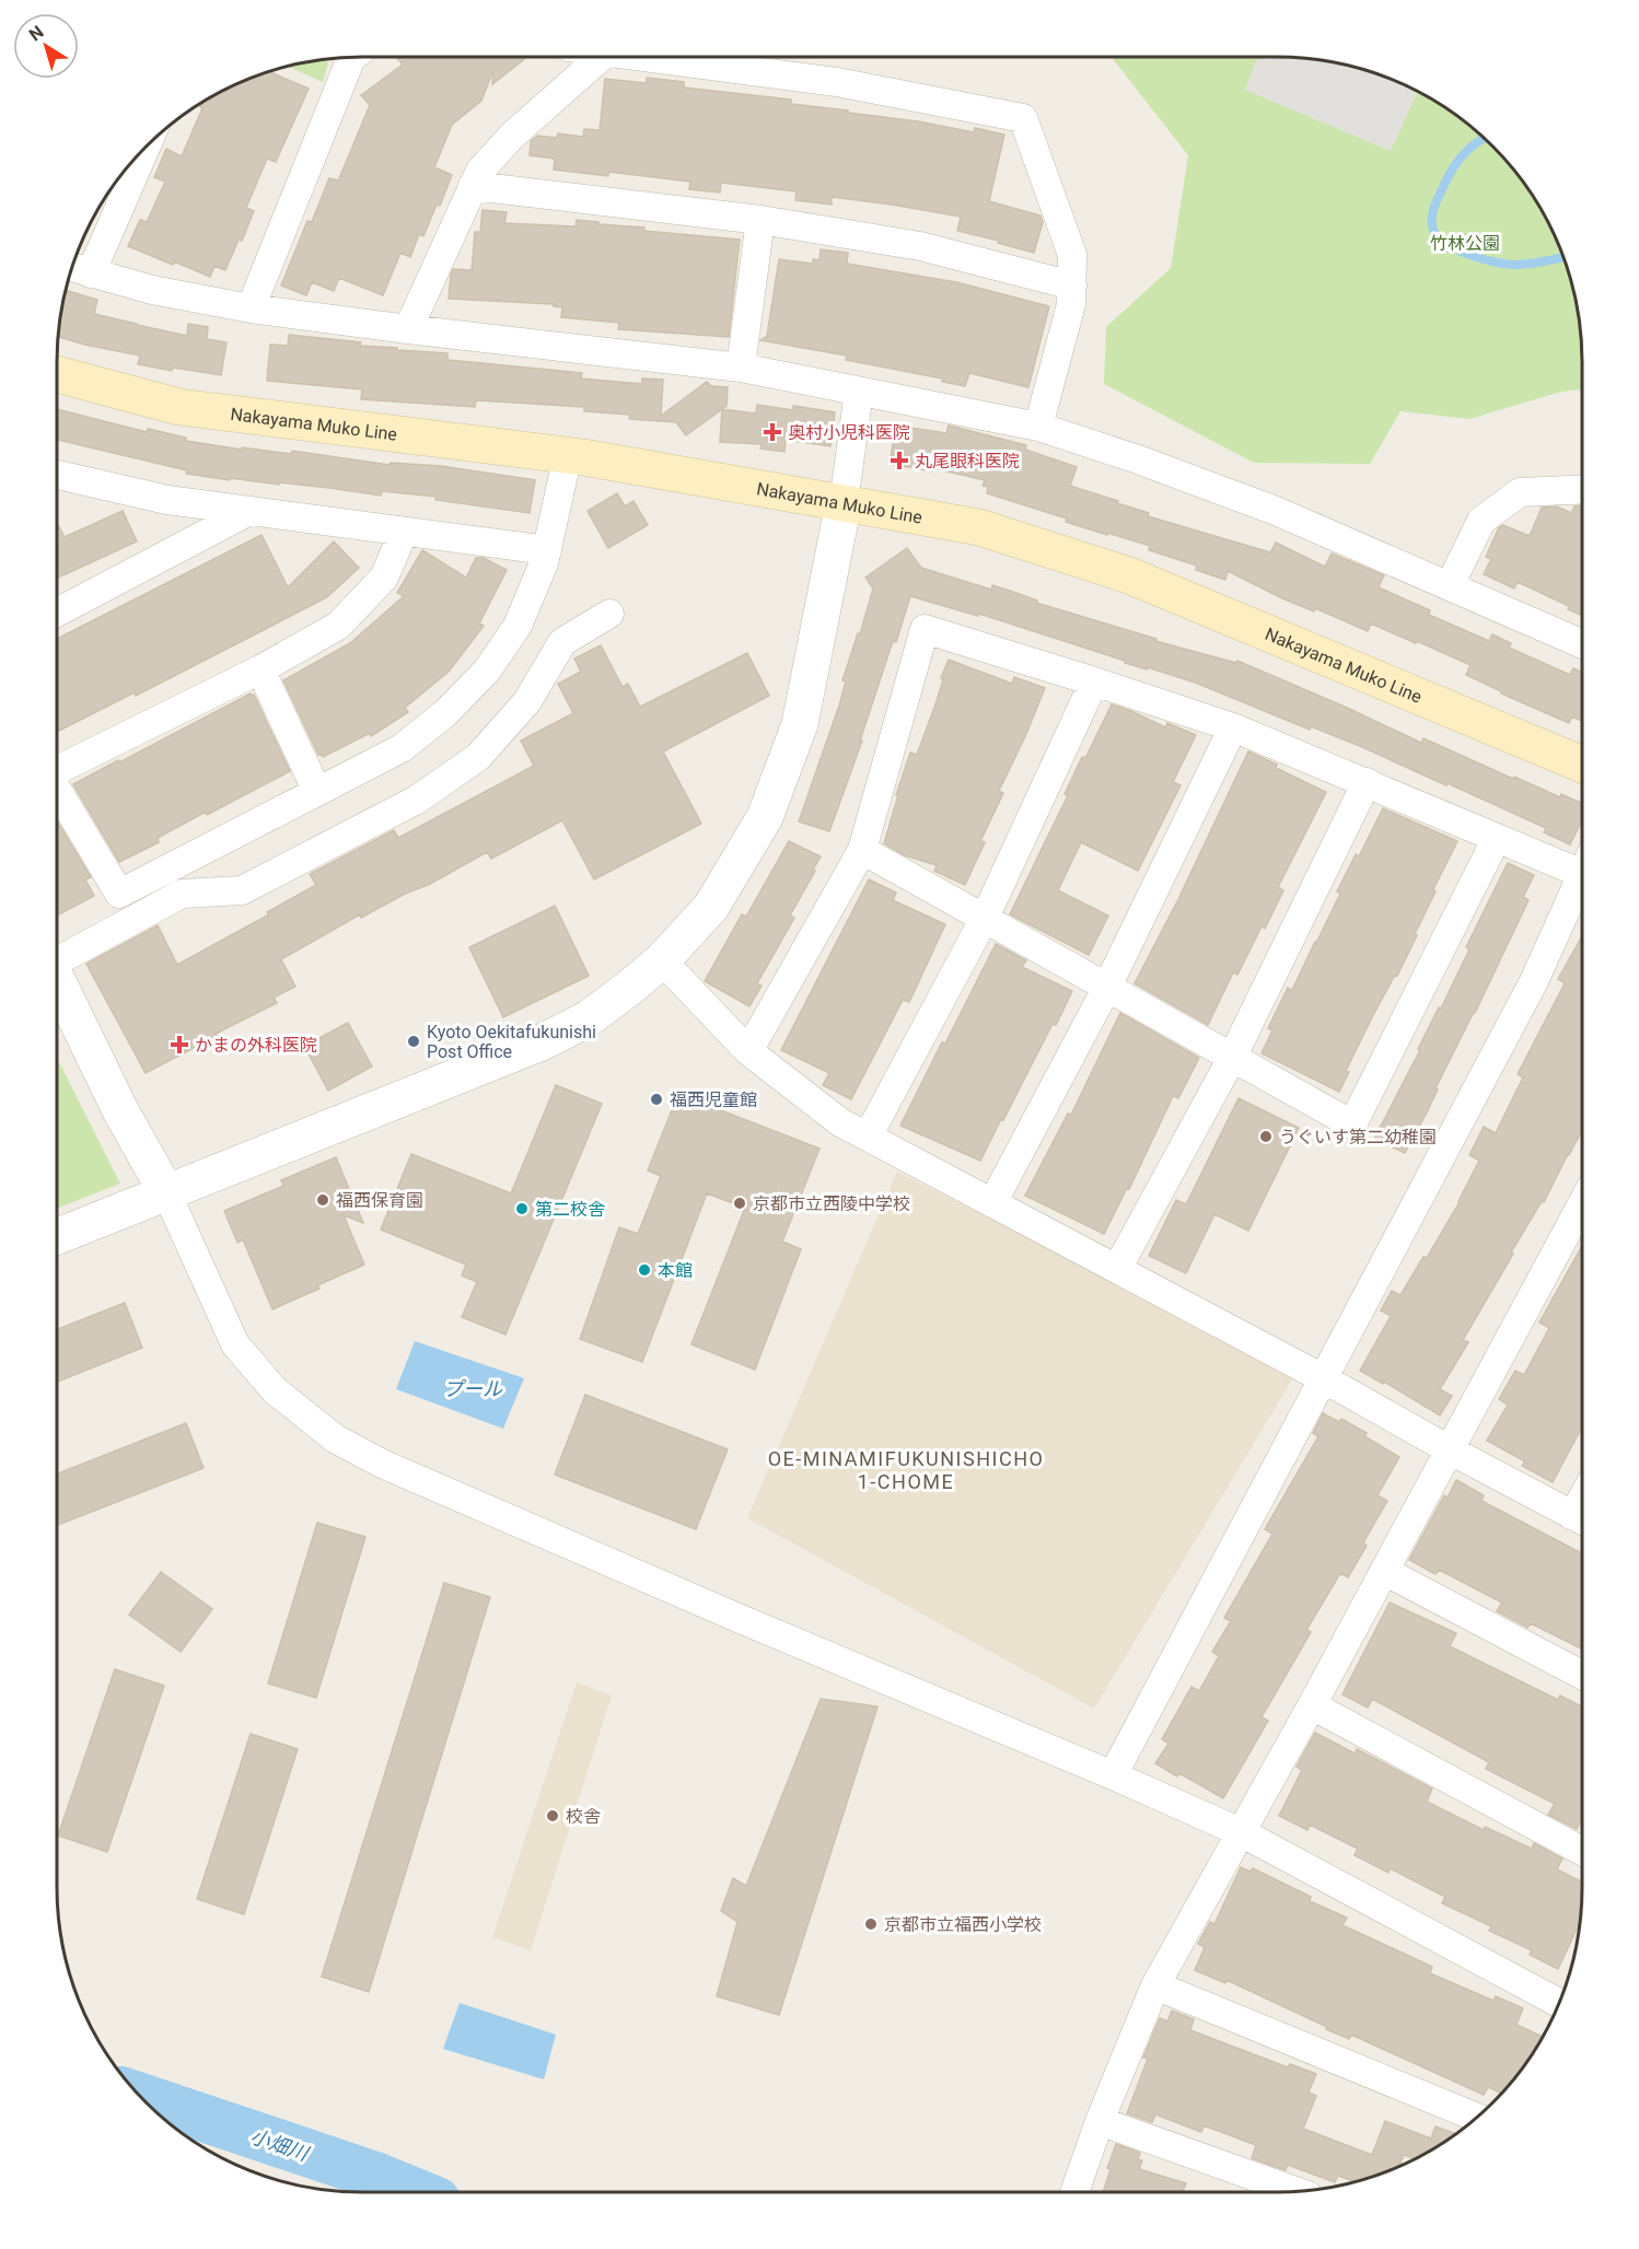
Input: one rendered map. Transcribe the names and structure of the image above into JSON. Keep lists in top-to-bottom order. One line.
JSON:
{"streets":{"main road":["Nakayama Muko Line"]},"districts":["OE-MINAMIFUKUNISHICHO 1-CHOME"],"water":["プール","小畑川"],"parks":["竹林公園"],"places":{"health":["奥村小児科医院","丸尾眼科医院","かまの外科医院"],"other":["Kyoto Oekitafukunishi Post Office","福西児童館","うぐいす第二幼稚園","福西保育園","京都市立西陵中学校","第二校舎","本館","校舎","京都市立福西小学校"]},"north":"top left"}
